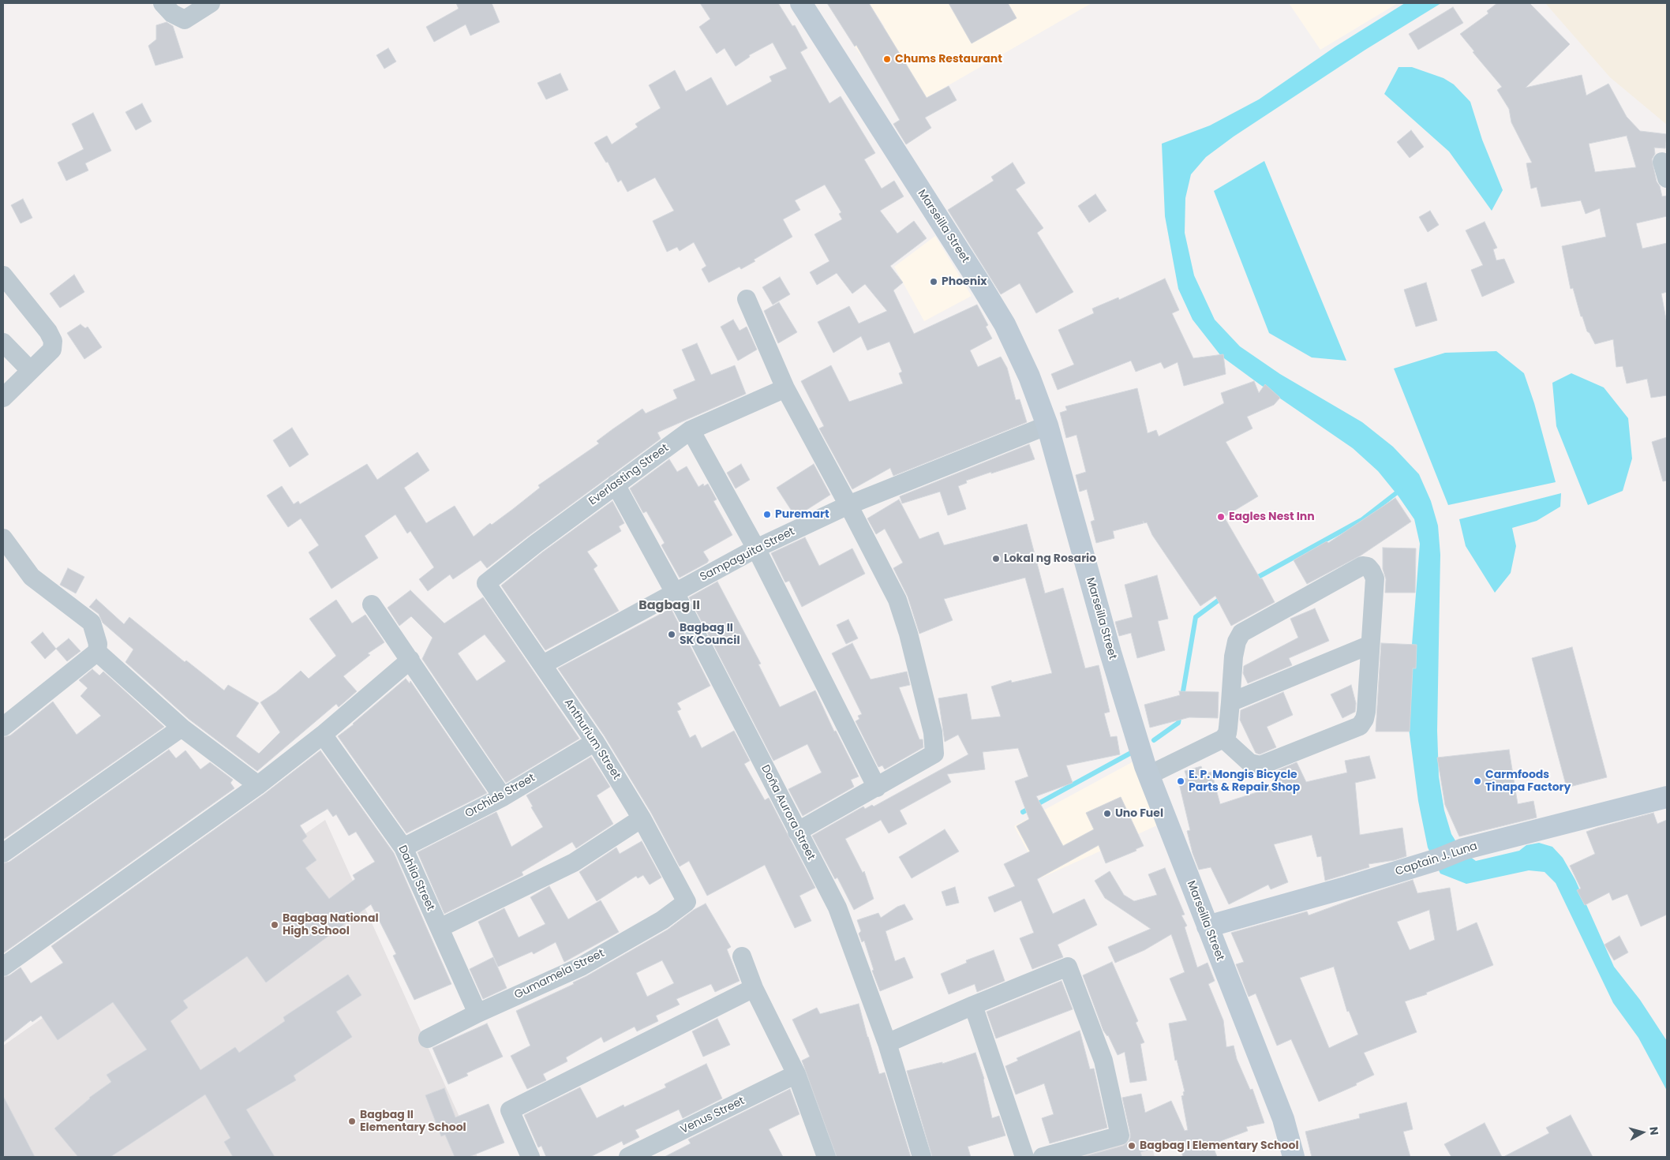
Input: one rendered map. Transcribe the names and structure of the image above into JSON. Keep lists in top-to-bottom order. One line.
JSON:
{"streets":{"main road":["Marseilla Street","Captain J. Luna"],"street":["Everlasting Street","Sampaguita Street","Anthurium Street","Orchids Street","Doña Aurora Street","Dahlia Street","Gumamela Street","Venus Street"]},"crossings":[["Marseilla Street","Sampaguita Street"],["Marseilla Street","Captain J. Luna"],["Everlasting Street","Anthurium Street"],["Everlasting Street","Doña Aurora Street"],["Sampaguita Street","Anthurium Street"],["Sampaguita Street","Doña Aurora Street"],["Anthurium Street","Orchids Street"],["Anthurium Street","Gumamela Street"],["Orchids Street","Dahlia Street"],["Dahlia Street","Gumamela Street"]],"districts":["Bagbag II"],"places":["Chums Restaurant","Phoenix","Puremart","Eagles Nest Inn","Lokal ng Rosario","Bagbag II SK Council","E. P. Mongis Bicycle Parts & Repair Shop","Carmfoods Tinapa Factory","Uno Fuel","Bagbag National High School","Bagbag II Elementary School","Bagbag I Elementary School"],"north":"right"}
